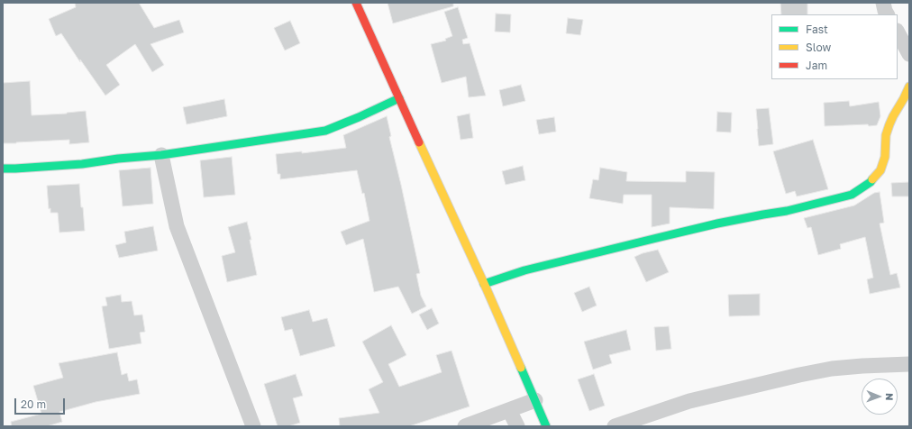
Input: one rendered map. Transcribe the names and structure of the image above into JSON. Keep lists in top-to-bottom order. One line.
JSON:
{"legend":["Fast","Slow","Jam"],"scale_bar":"20 m","north":"right"}
